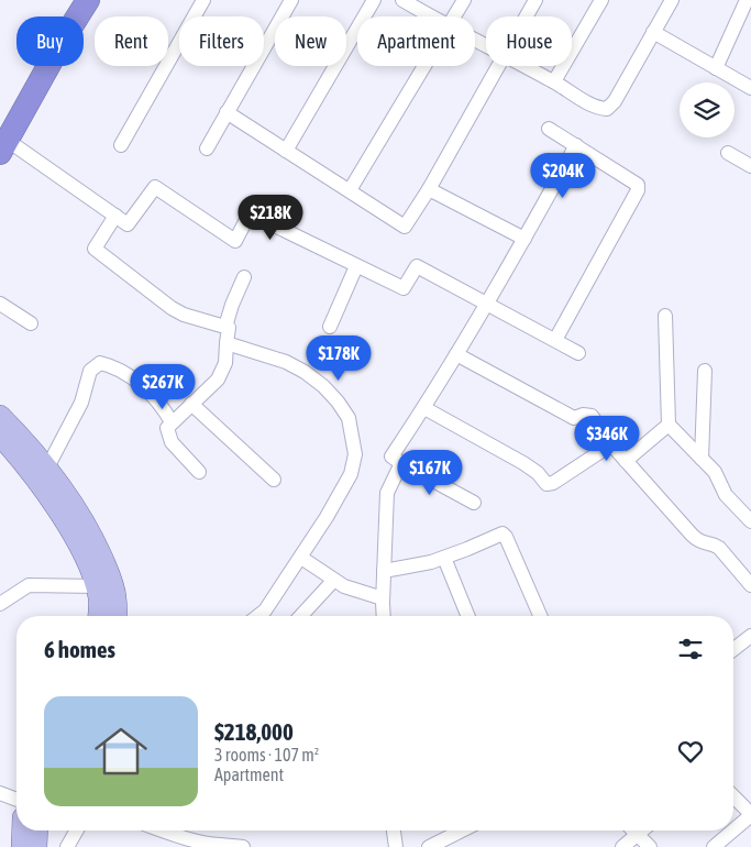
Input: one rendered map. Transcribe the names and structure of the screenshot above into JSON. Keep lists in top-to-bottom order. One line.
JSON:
{"page":{"chip":["Buy","Rent","Filters","New","Apartment","House"],"price":["$204K","$218K","$178K","$267K","$346K","$167K"],"heading":"6 homes","list":[{"name":"$218,000","note":"3 rooms · 107 m² · Apartment"}]}}
